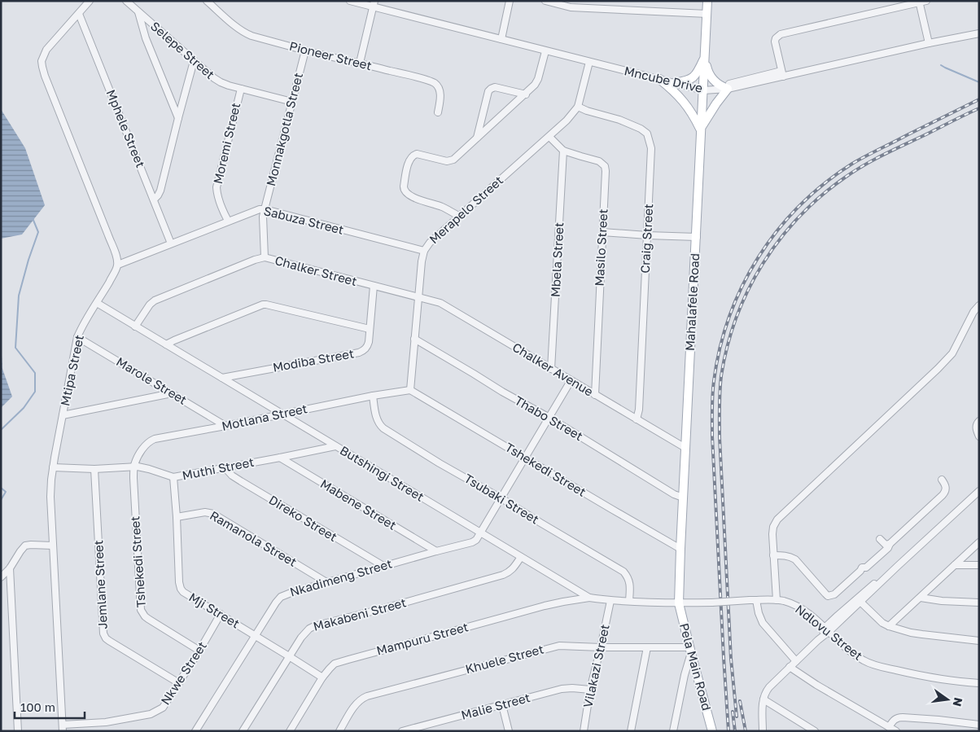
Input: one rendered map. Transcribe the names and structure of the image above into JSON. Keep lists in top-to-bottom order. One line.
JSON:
{"streets":{"main road":["Mahalafele Road","Pela Main Road"],"street":["Selepe Street","Pioneer Street","Mncube Drive","Mphele Street","Monnakgotla Street","Moremi Street","Merapelo Street","Sabuza Street","Craig Street","Masilo Street","Mbela Street","Chalker Street","Modiba Street","Chalker Avenue","Mtipa Street","Marole Street","Motlana Street","Thabo Street","Muthi Street","Tshekedi Street","Butshingi Street","Tsubaki Street","Mabene Street","Direko Street","Ramanola Street","Nkadimeng Street","Jemlane Street","Mji Street","Makabeni Street","Ndlovu Street","Mampuru Street","Khuele Street","Vilakazi Street","Nkwe Street","Malie Street"]},"crossings":[["Selepe Street","Monnakgotla Street"],["Selepe Street","Moremi Street"],["Pioneer Street","Monnakgotla Street"],["Mncube Drive","Merapelo Street"],["Mncube Drive","Mahalafele Road"],["Mphele Street","Sabuza Street"],["Monnakgotla Street","Sabuza Street"],["Monnakgotla Street","Chalker Street"],["Moremi Street","Sabuza Street"],["Merapelo Street","Sabuza Street"],["Merapelo Street","Craig Street"],["Merapelo Street","Masilo Street"],["Merapelo Street","Chalker Street"],["Merapelo Street","Chalker Avenue"],["Merapelo Street","Motlana Street"],["Merapelo Street","Thabo Street"],["Merapelo Street","Tshekedi Street"],["Sabuza Street","Mtipa Street"],["Craig Street","Chalker Avenue"],["Masilo Street","Mbela Street"],["Masilo Street","Chalker Avenue"],["Mbela Street","Chalker Avenue"],["Chalker Street","Modiba Street"],["Chalker Street","Chalker Avenue"],["Chalker Street","Butshingi Street"],["Mahalafele Road","Chalker Avenue"],["Mahalafele Road","Thabo Street"],["Mahalafele Road","Tshekedi Street"],["Mahalafele Road","Butshingi Street"],["Mahalafele Road","Pela Main Road"],["Modiba Street","Butshingi Street"],["Mtipa Street","Marole Street"],["Mtipa Street","Muthi Street"],["Mtipa Street","Butshingi Street"],["Mtipa Street","Nkwe Street"],["Marole Street","Motlana Street"],["Motlana Street","Muthi Street"],["Motlana Street","Tshekedi Street"],["Motlana Street","Butshingi Street"],["Motlana Street","Tsubaki Street"],["Muthi Street","Tshekedi Street"],["Muthi Street","Butshingi Street"],["Muthi Street","Mabene Street"],["Muthi Street","Direko Street"],["Muthi Street","Jemlane Street"],["Muthi Street","Mji Street"],["Tshekedi Street","Nkwe Street"],["Butshingi Street","Tsubaki Street"],["Butshingi Street","Nkadimeng Street"],["Butshingi Street","Makabeni Street"],["Butshingi Street","Ndlovu Street"],["Butshingi Street","Mampuru Street"],["Butshingi Street","Vilakazi Street"],["Butshingi Street","Pela Main Road"],["Mabene Street","Nkadimeng Street"],["Direko Street","Nkadimeng Street"],["Ramanola Street","Nkadimeng Street"],["Ramanola Street","Mji Street"],["Nkadimeng Street","Mji Street"],["Jemlane Street","Nkwe Street"],["Mji Street","Makabeni Street"],["Mji Street","Mampuru Street"],["Mji Street","Nkwe Street"],["Khuele Street","Vilakazi Street"],["Khuele Street","Pela Main Road"],["Vilakazi Street","Malie Street"]],"scale_bar":"100 m","north":"right"}
